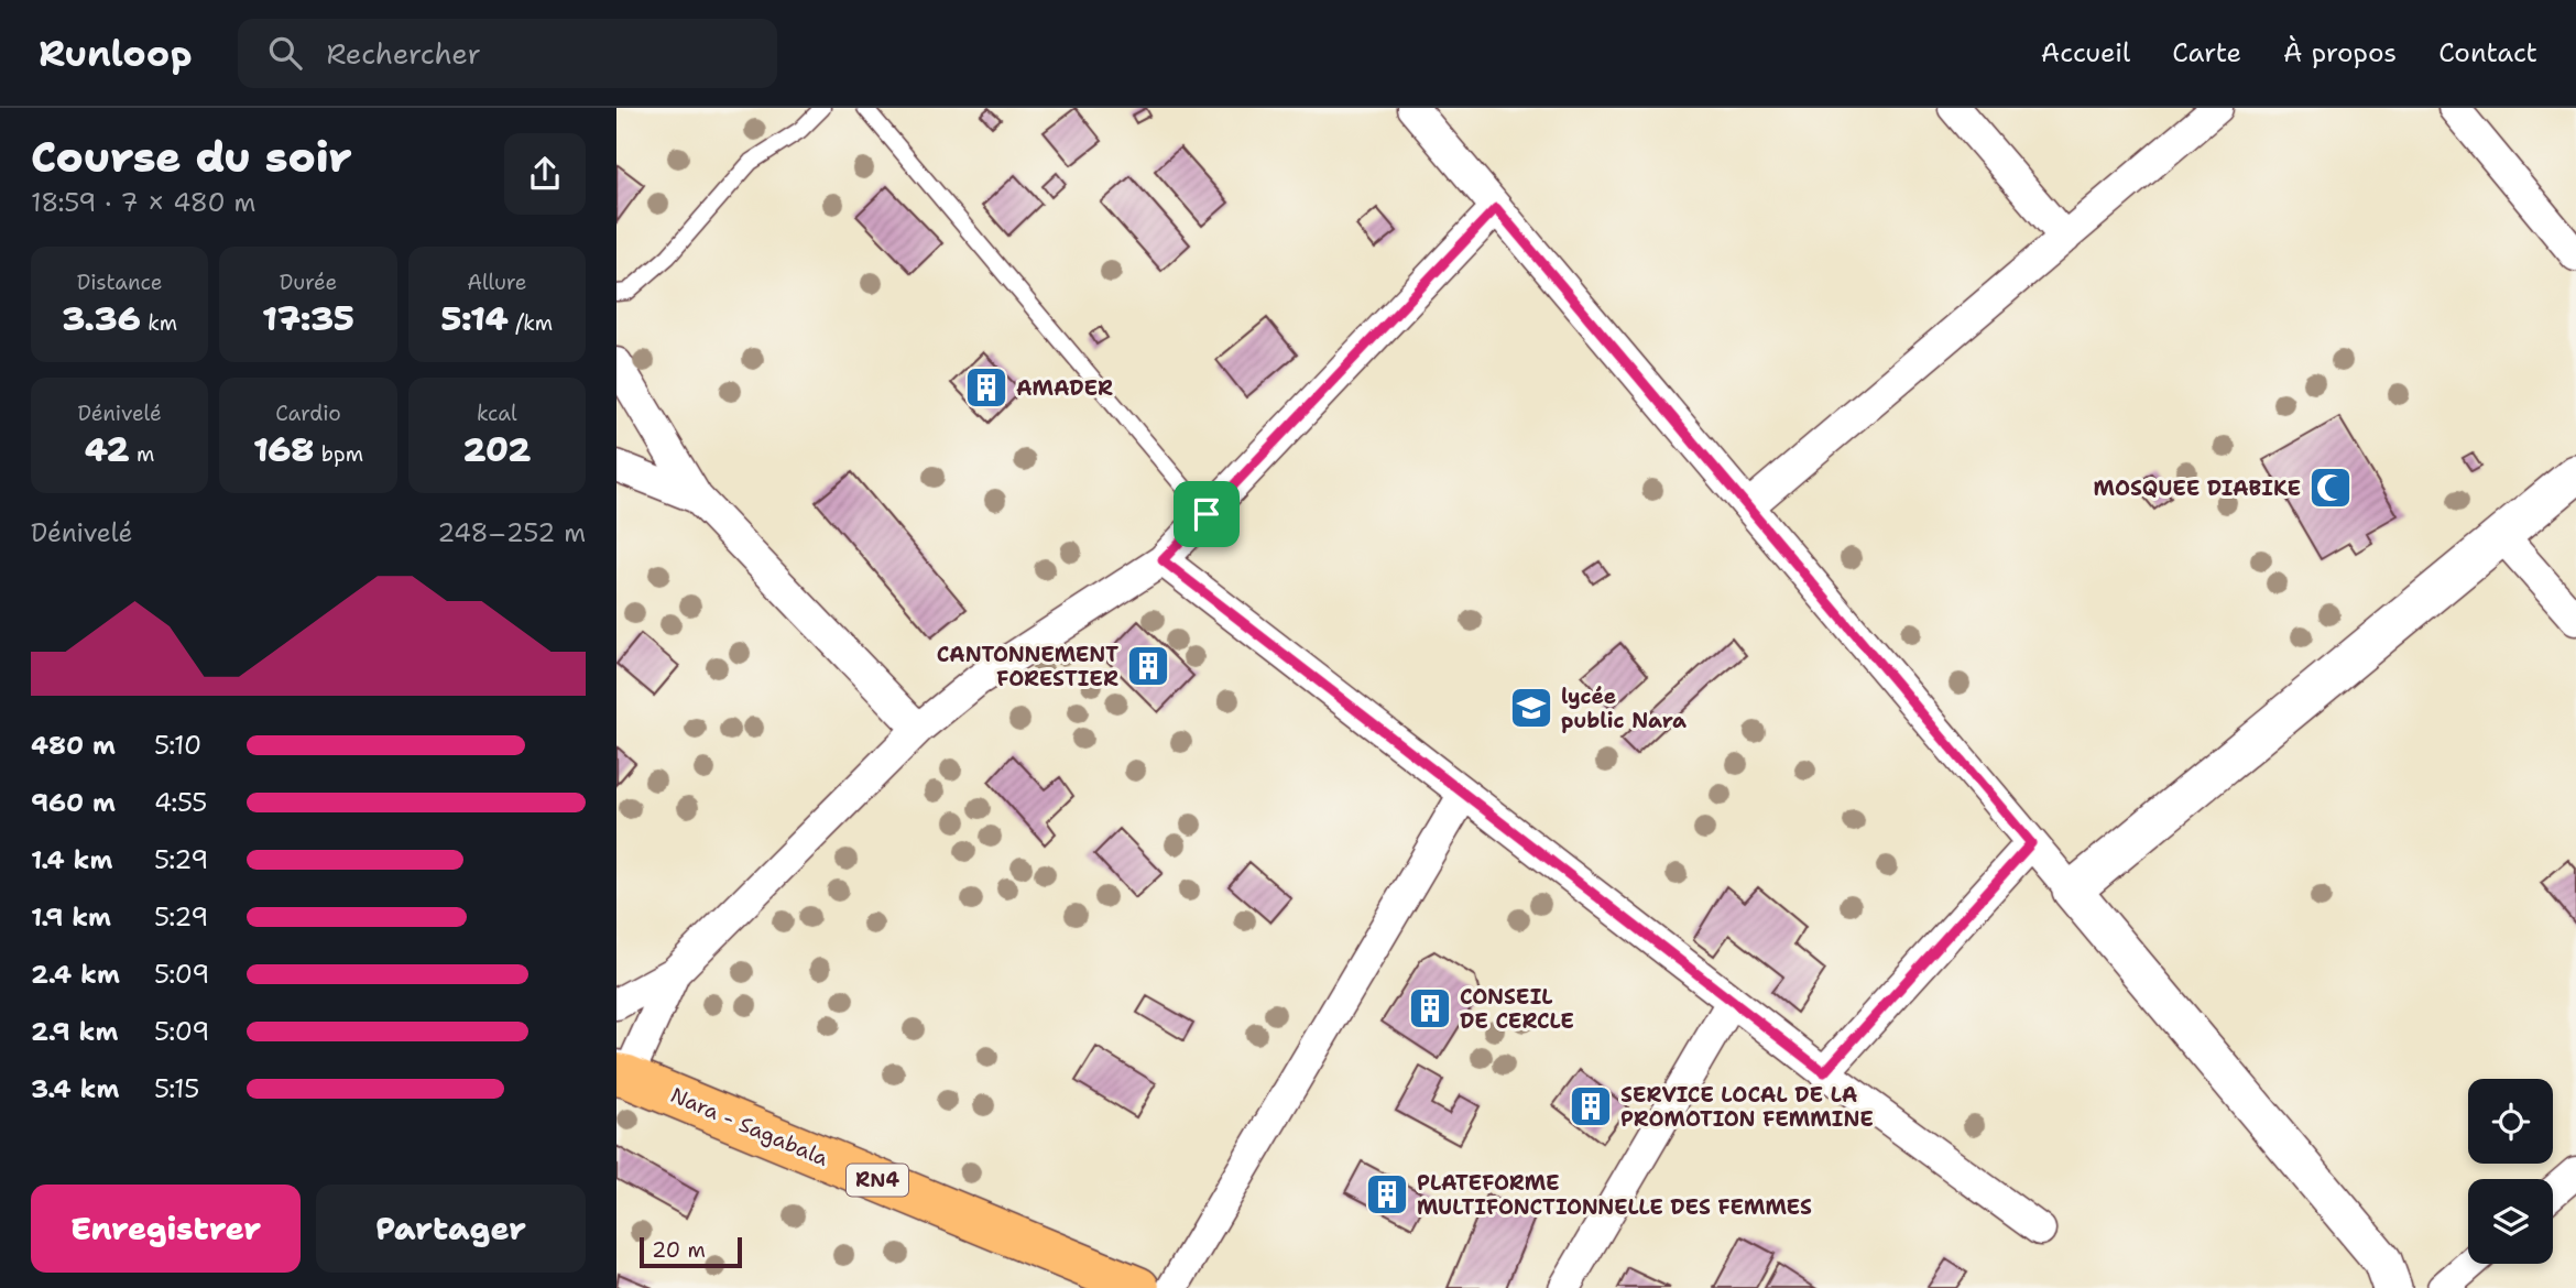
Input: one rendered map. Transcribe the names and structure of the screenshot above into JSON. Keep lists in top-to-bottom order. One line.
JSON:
{"streets":{"main road":["Nara - Sagabala","RN4"]},"places":{"building":["AMADER","CANTONNEMENT FORESTIER","CONSEIL DE CERCLE","SERVICE LOCAL DE LA PROMOTION FEMMINE","PLATEFORME MULTIFONCTIONNELLE DES FEMMES"],"mosque":["MOSQUEE DIABIKE"],"school or university":["lycée public Nara"]},"scale_bar":"20 m","page":{"header":"Runloop","search":"Rechercher","nav":["Accueil","Carte","À propos","Contact"],"heading":["Course du soir","18:59 · 7 × 480 m"],"stats":[["Distance","3.36 km"],["Durée","17:35"],["Allure","5:14 /km"],["Dénivelé","42 m"],["Cardio","168 bpm"],["kcal","202"]],"chart":["Dénivelé","248–252 m"],"list":[{"name":"480 m","note":"5:10"},{"name":"960 m","note":"4:55"},{"name":"1.4 km","note":"5:29"},{"name":"1.9 km","note":"5:29"},{"name":"2.4 km","note":"5:09"},{"name":"2.9 km","note":"5:09"},{"name":"3.4 km","note":"5:15"}],"buttons":["Enregistrer","Partager"],"scale":"20 m"}}
